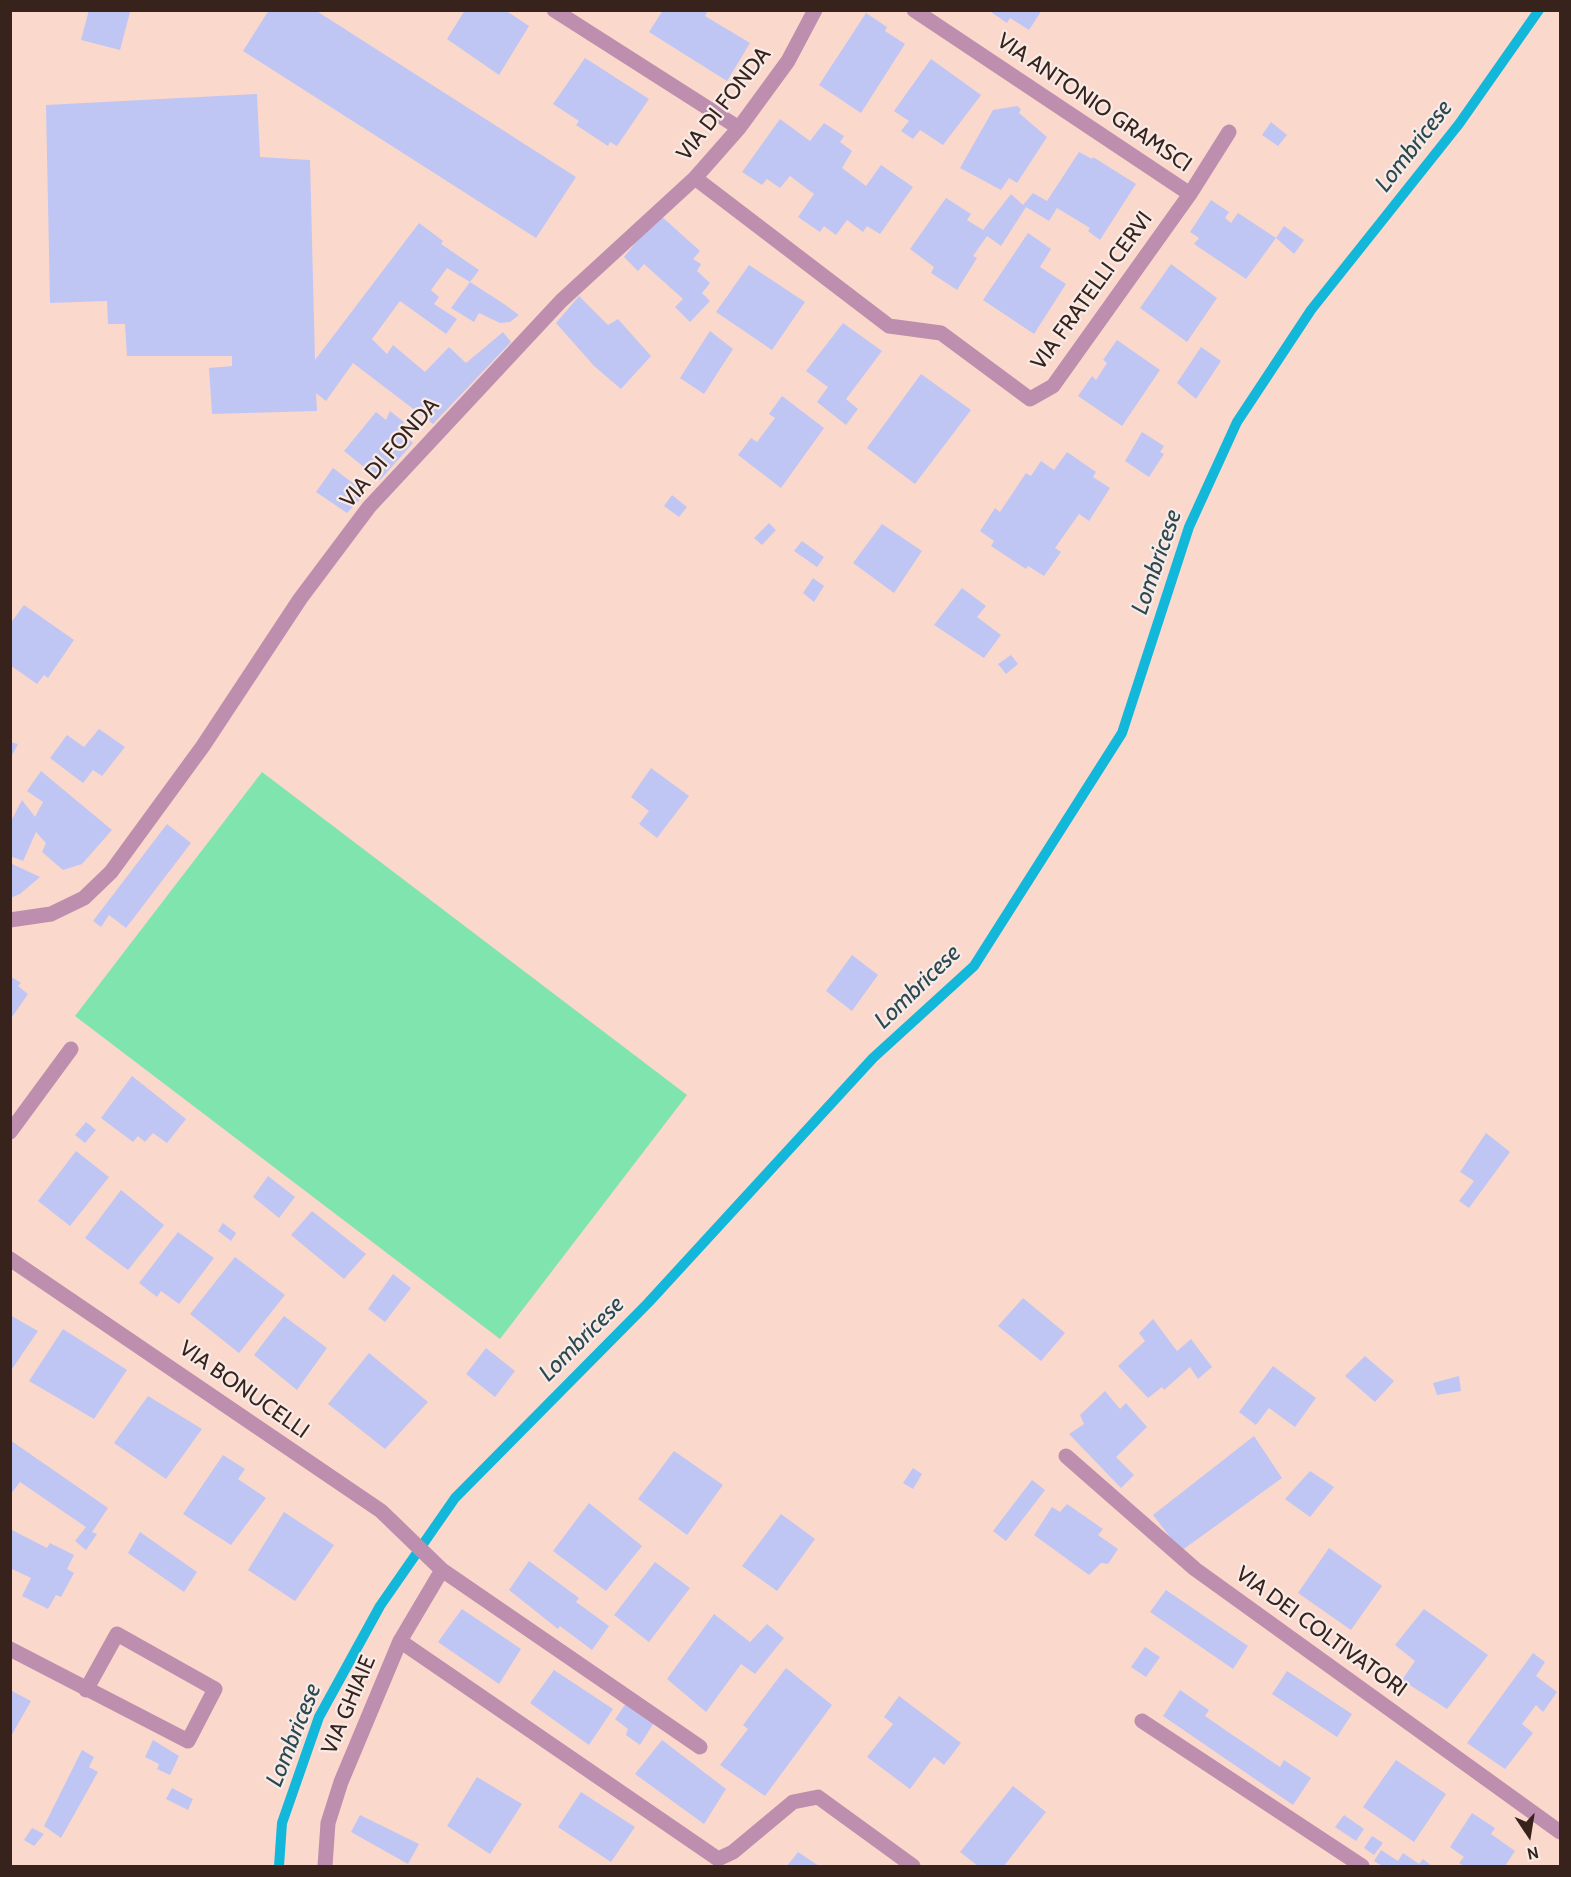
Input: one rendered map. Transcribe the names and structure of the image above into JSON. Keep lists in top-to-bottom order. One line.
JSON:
{"streets":{"street":["VIA ANTONIO GRAMSCI","VIA DI FONDA","VIA FRATELLI CERVI","VIA BONUCELLI","VIA DEI COLTIVATORI","VIA GHIAIE"]},"crossings":[["VIA ANTONIO GRAMSCI","VIA FRATELLI CERVI"],["VIA DI FONDA","VIA FRATELLI CERVI"],["VIA BONUCELLI","VIA GHIAIE"]],"water":["Lombricese"],"north":"bottom"}
